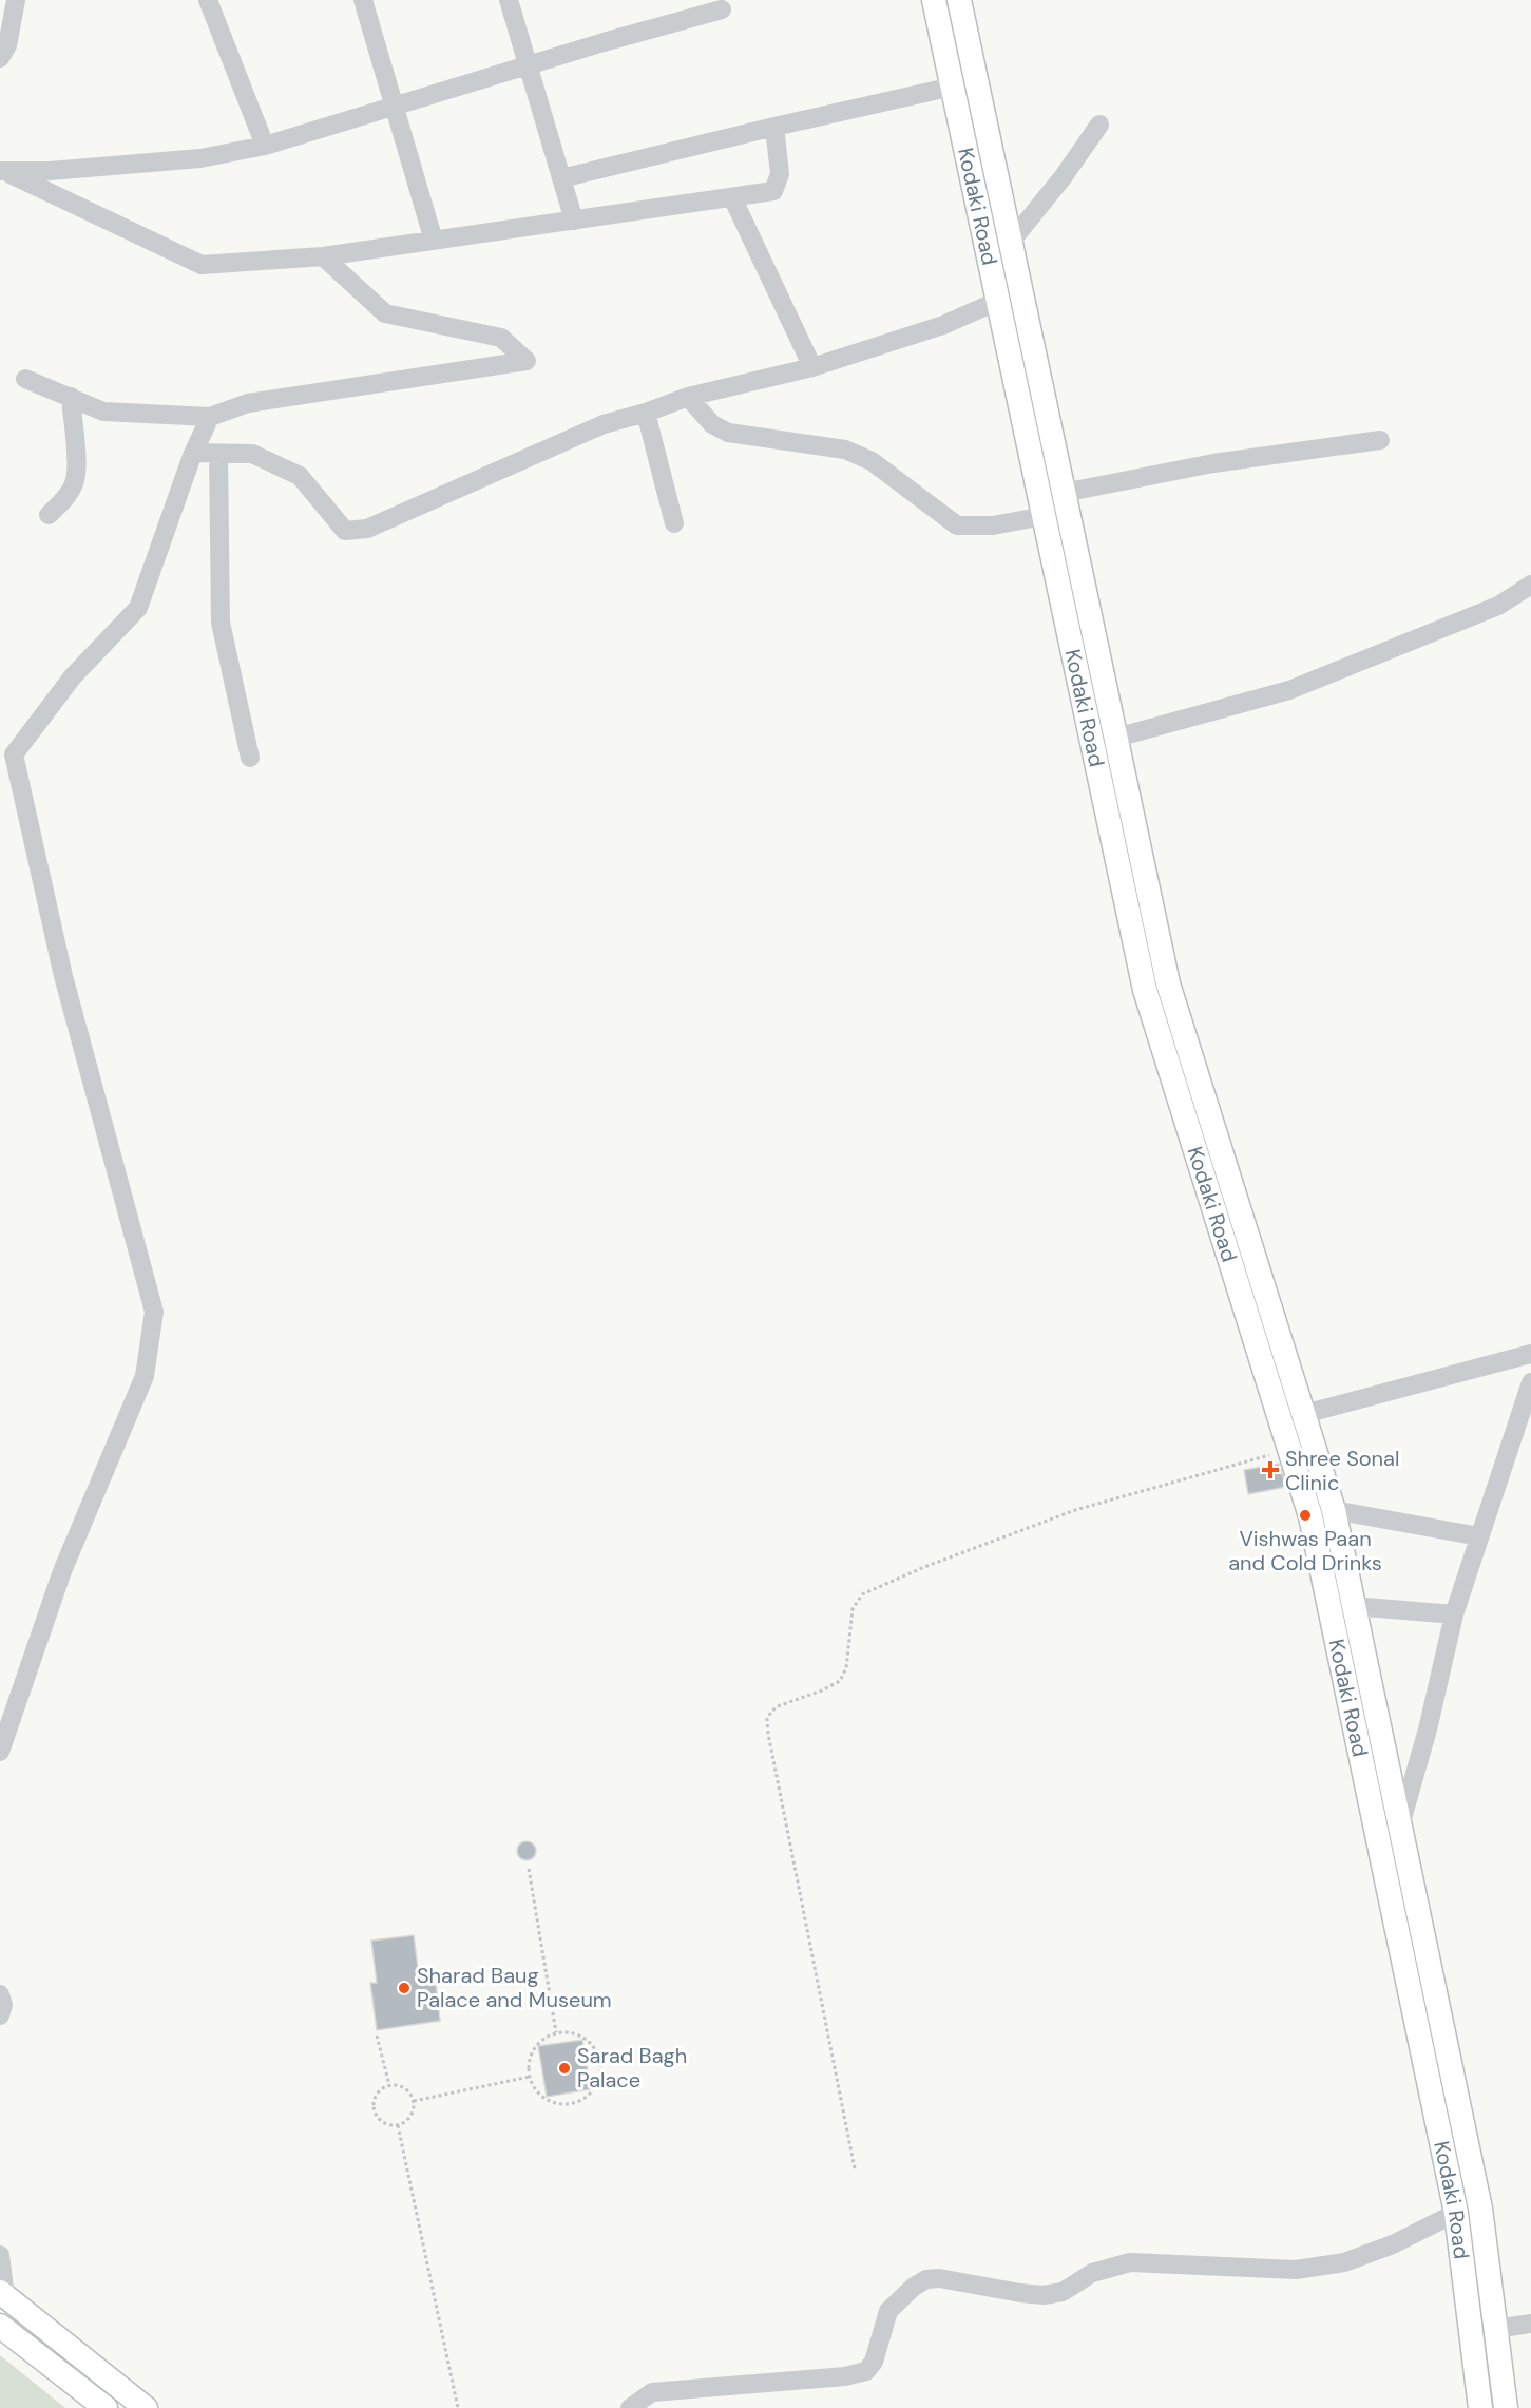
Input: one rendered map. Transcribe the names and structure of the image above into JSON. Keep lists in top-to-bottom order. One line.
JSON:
{"streets":{"main road":["Kodaki Road"]},"places":{"health":["Shree Sonal Clinic"],"other":["Vishwas Paan and Cold Drinks","Sharad Baug Palace and Museum","Sarad Bagh Palace"]}}
